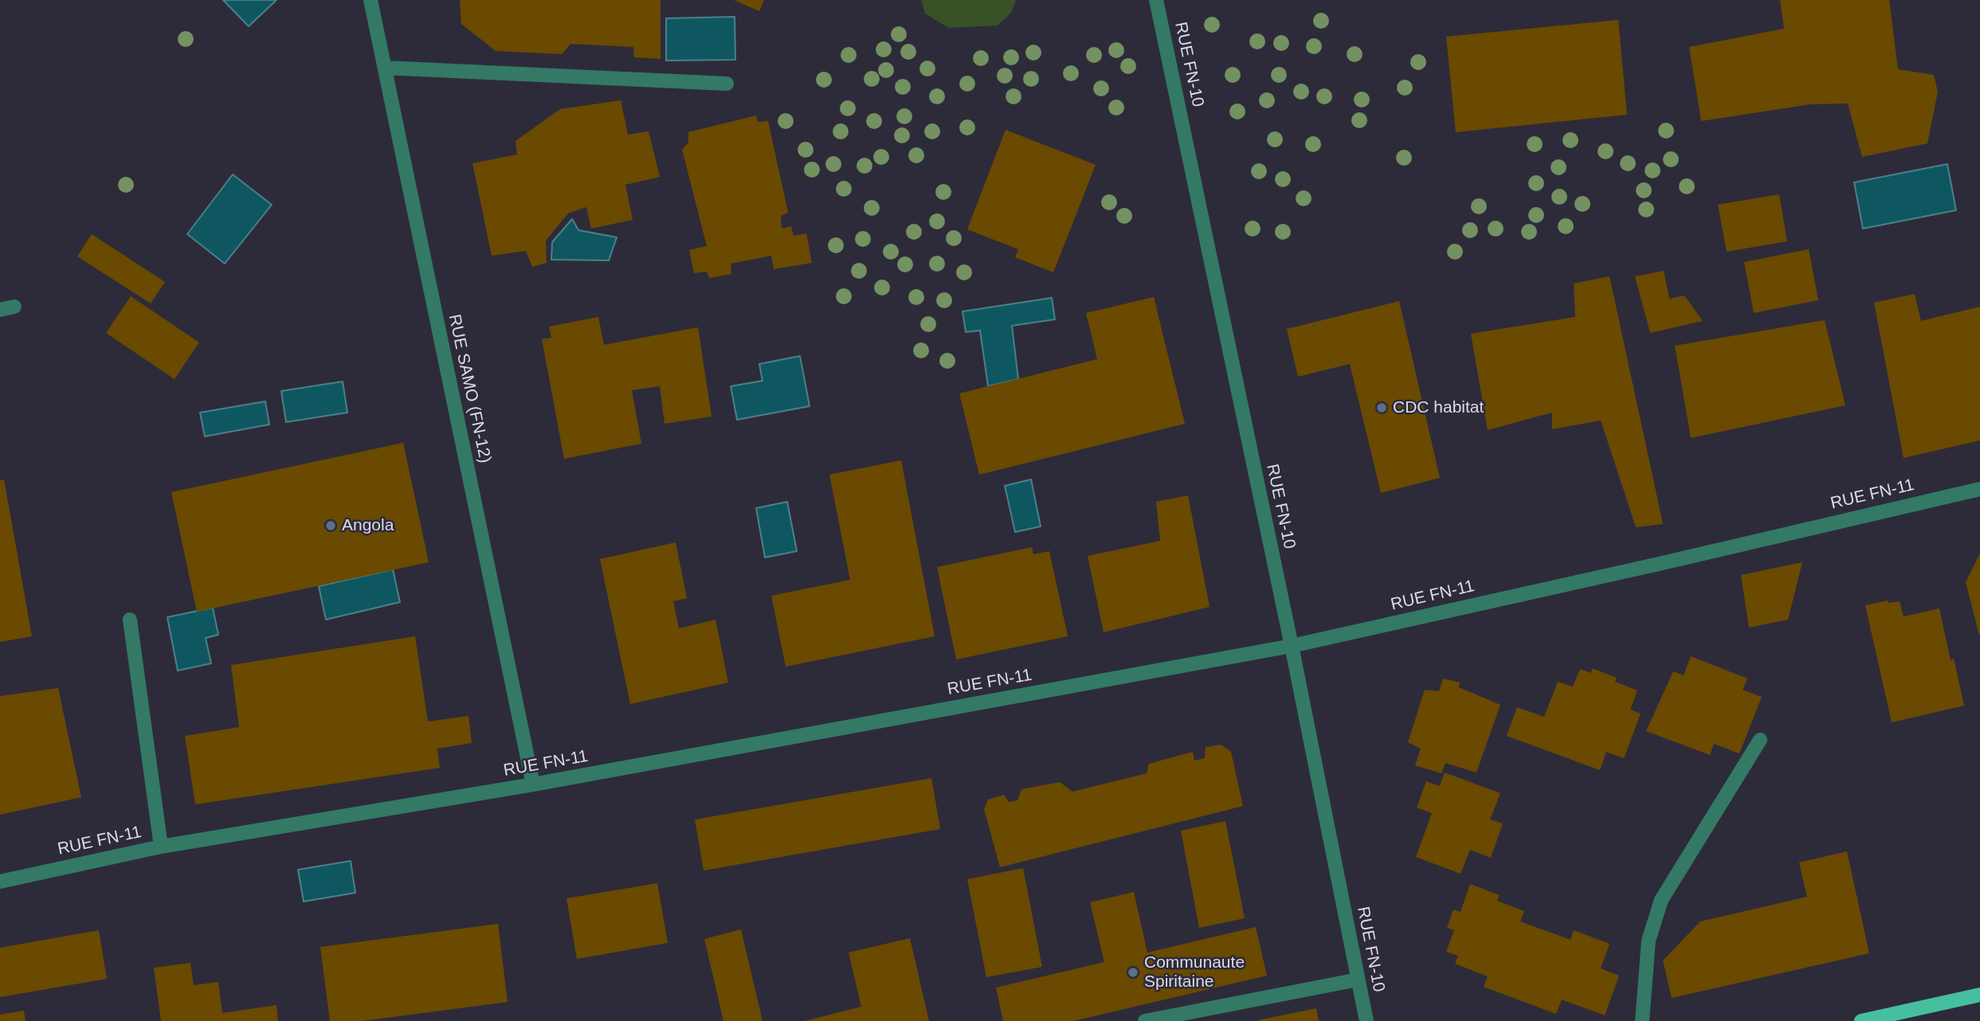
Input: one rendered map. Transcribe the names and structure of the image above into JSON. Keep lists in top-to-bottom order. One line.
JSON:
{"streets":{"street":["RUE FN-10","RUE SAMO (FN-12)","RUE FN-11"]},"crossings":[["RUE FN-10","RUE FN-11"],["RUE SAMO (FN-12)","RUE FN-11"]],"places":["CDC habitat","Angola","Communaute Spiritaine"]}
